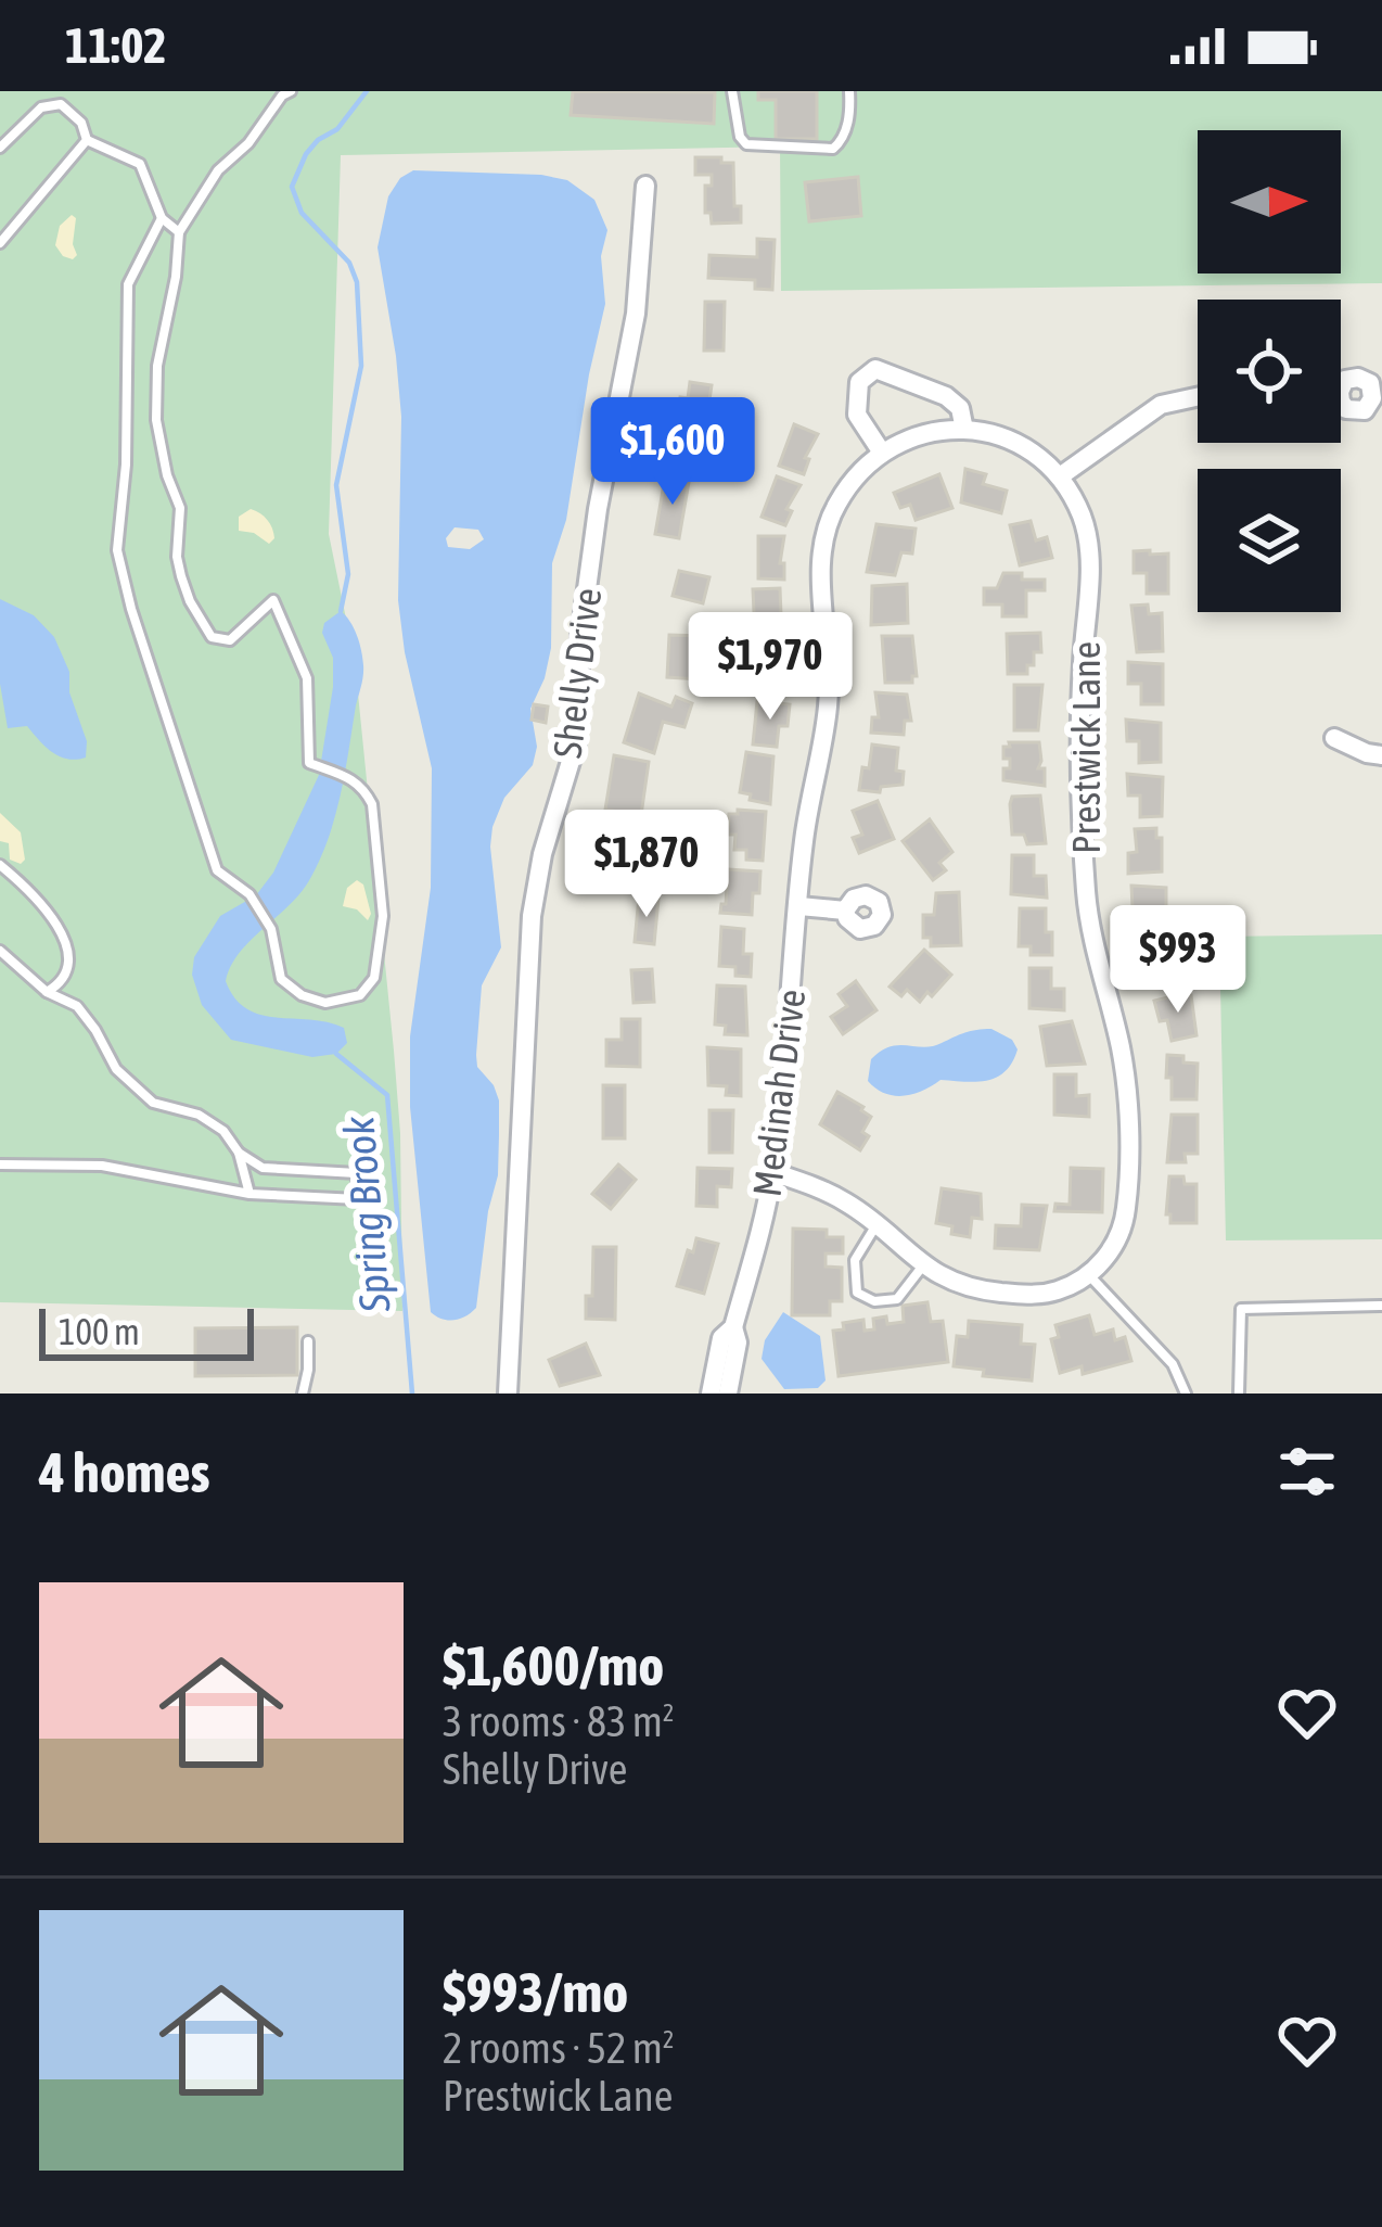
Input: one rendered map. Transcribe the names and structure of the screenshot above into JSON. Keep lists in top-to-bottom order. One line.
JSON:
{"streets":{"street":["Shelly Drive","Prestwick Lane","Medinah Drive"]},"water":["Spring Brook"],"scale_bar":"100 m","north":"right","page":{"status":"11:02","price":["$1,600","$1,970","$1,870","$993"],"scale":"100 m","heading":"4 homes","list":[{"name":"$1,600/mo","note":"3 rooms · 83 m² · Shelly Drive"},{"name":"$993/mo","note":"2 rooms · 52 m² · Prestwick Lane"}]}}
